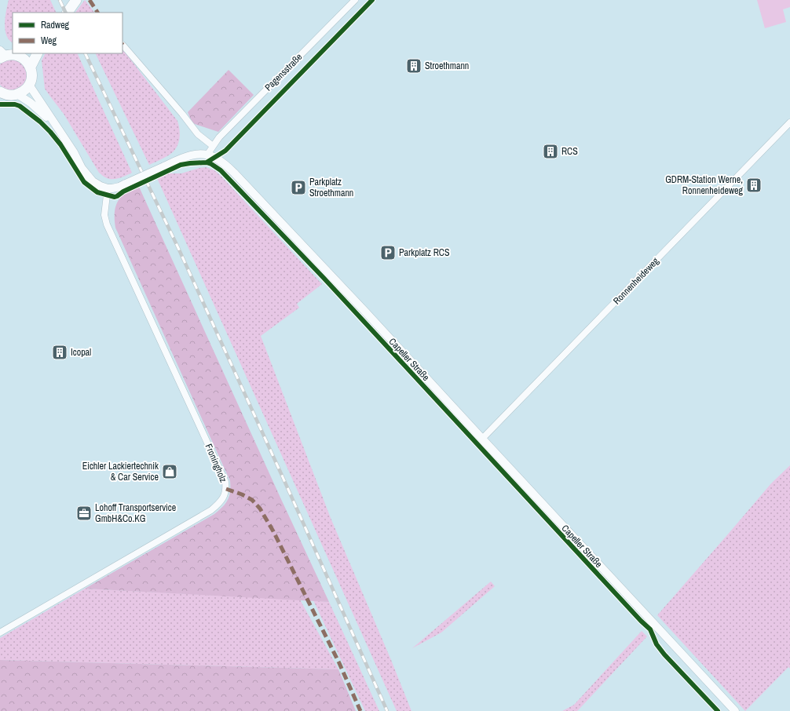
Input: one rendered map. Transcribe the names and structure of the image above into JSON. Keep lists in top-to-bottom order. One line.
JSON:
{"streets":{"street":["Pagensstraße","Ronnenheideweg","Capeller Straße","Froningholz"]},"crossings":[["Pagensstraße","Capeller Straße"],["Ronnenheideweg","Capeller Straße"],["Capeller Straße","Froningholz"]],"places":{"building":["Stroethmann","RCS","GDRM-Station Werne, Ronnenheideweg","Icopal"],"parking":["Parkplatz Stroethmann","Parkplatz RCS"],"shop":["Eichler Lackiertechnik & Car Service"],"office":["Lohoff Transportservice GmbH&Co.KG"]},"legend":["Radweg","Weg"]}
